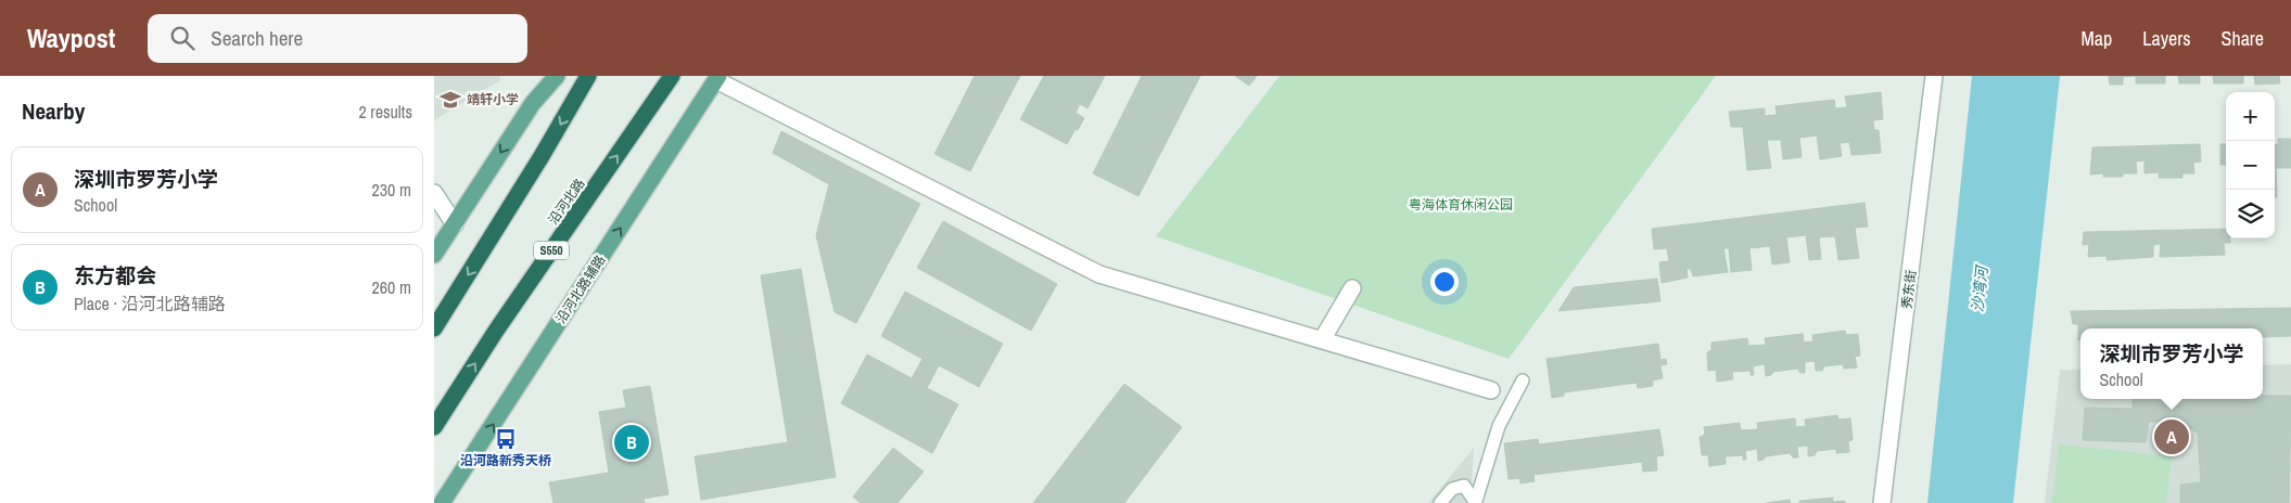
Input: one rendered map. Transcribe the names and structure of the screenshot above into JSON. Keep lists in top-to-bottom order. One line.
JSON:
{"streets":{"highway":["沿河北路","S550"],"main road":["沿河北路辅路"],"street":["秀东街"]},"water":["沙湾河"],"parks":["粤海体育休闲公园"],"places":{"school or university":["靖轩小学"],"bus stop":["沿河路新秀天桥"]},"page":{"header":"Waypost","search":"Search here","nav":["Map","Layers","Share"],"heading":["Nearby","2 results"],"map_buttons":["+","−"],"list":[{"mark":"A","name":"深圳市罗芳小学","note":"School","value":"230 m"},{"mark":"B","name":"东方都会","note":"Place · 沿河北路辅路","value":"260 m"}],"popup":["深圳市罗芳小学","School"],"pins":["A","B"]}}
